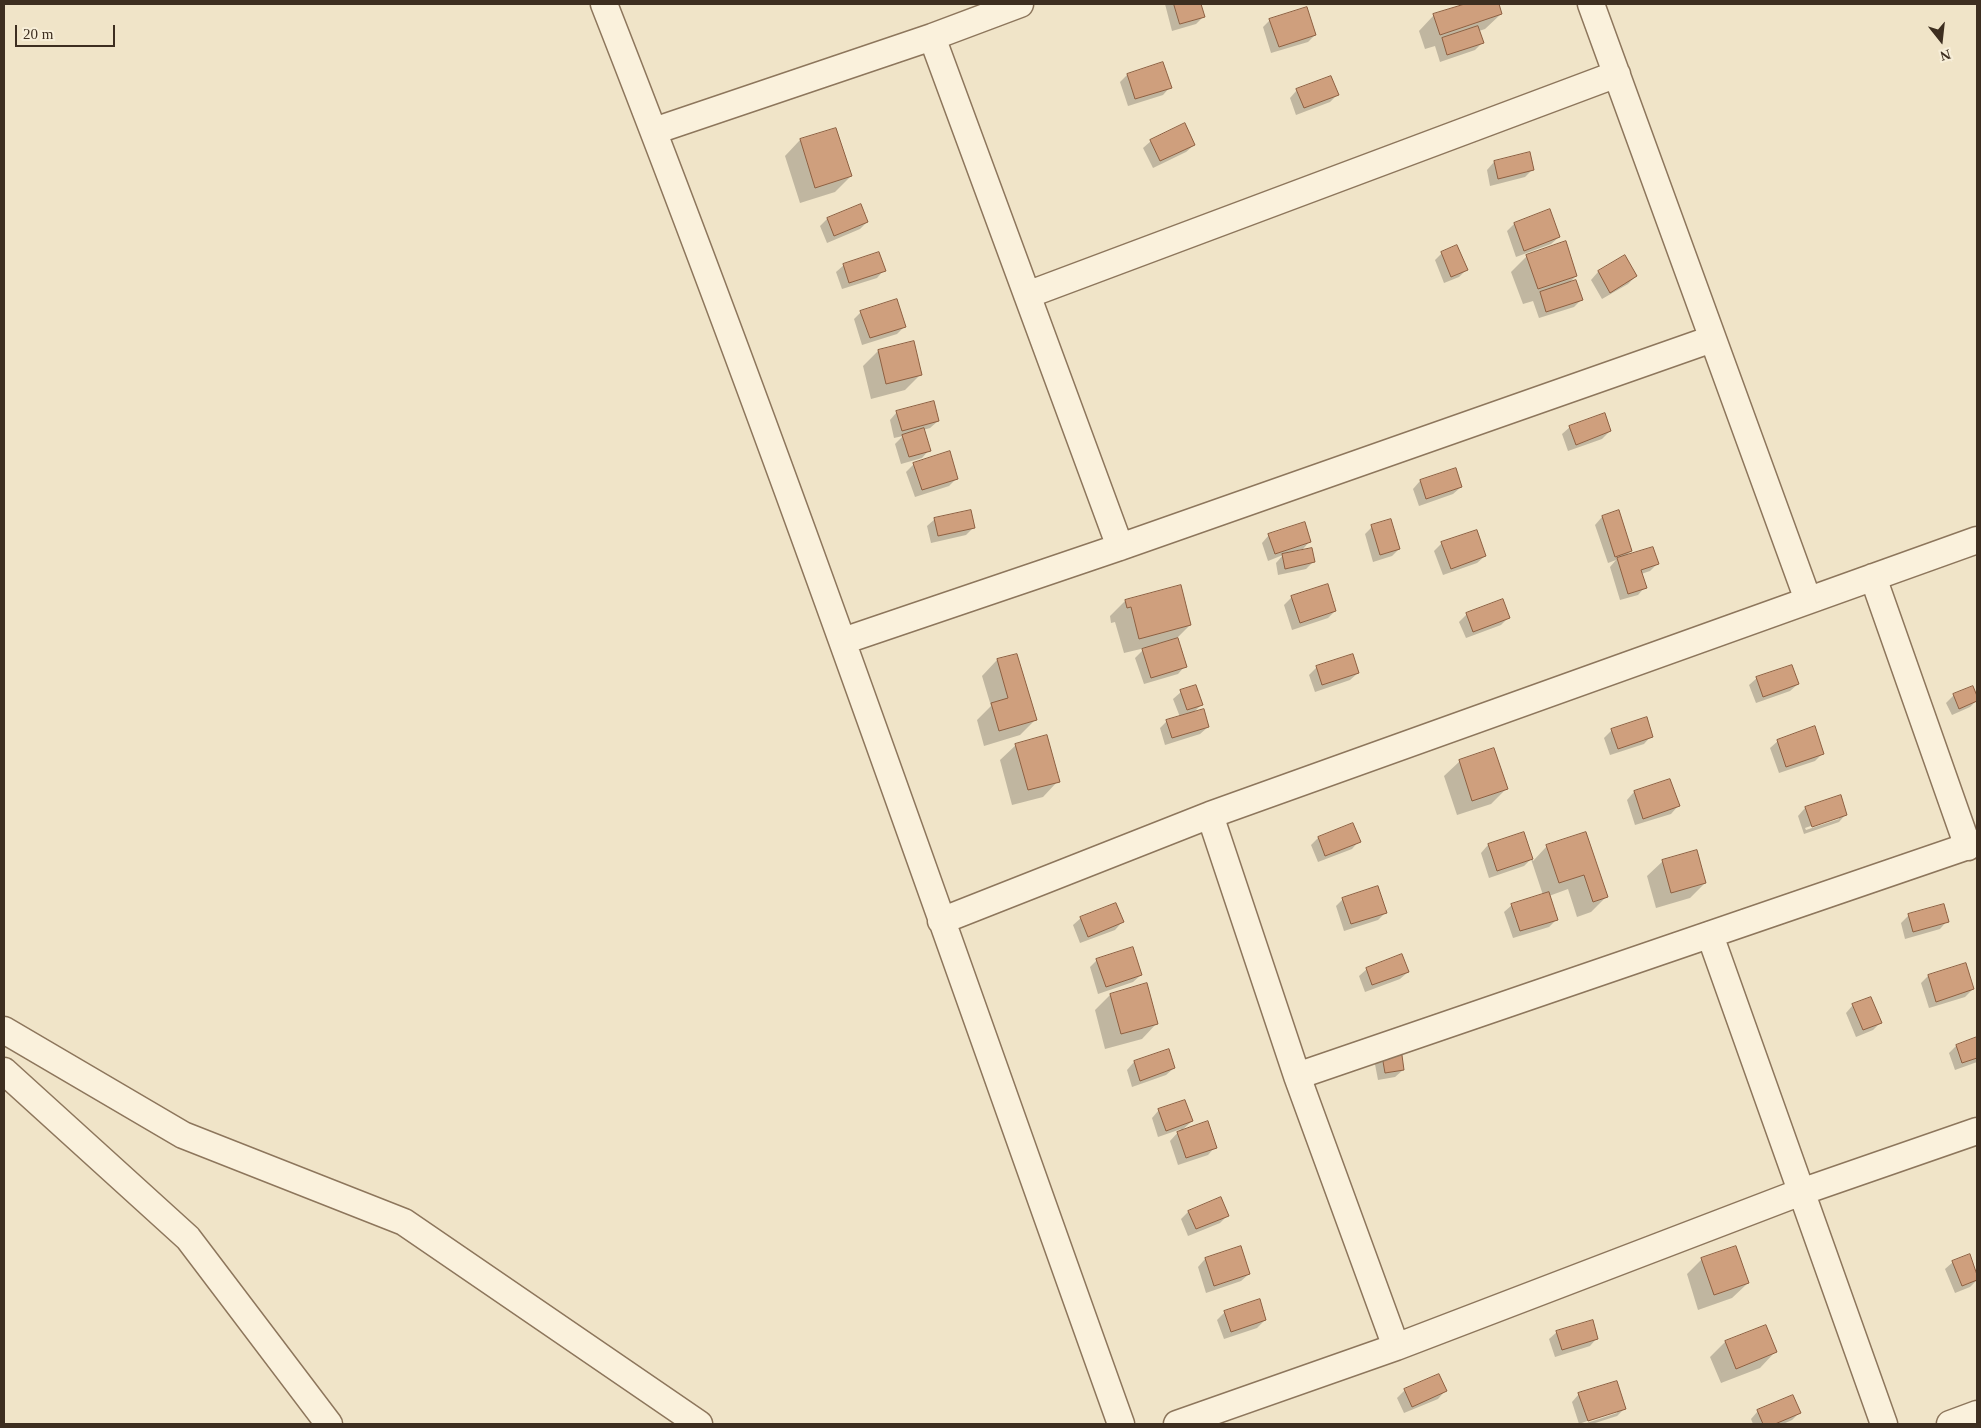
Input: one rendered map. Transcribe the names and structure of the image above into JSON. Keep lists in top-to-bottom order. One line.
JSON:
{"scale_bar":"20 m","north":"bottom"}
